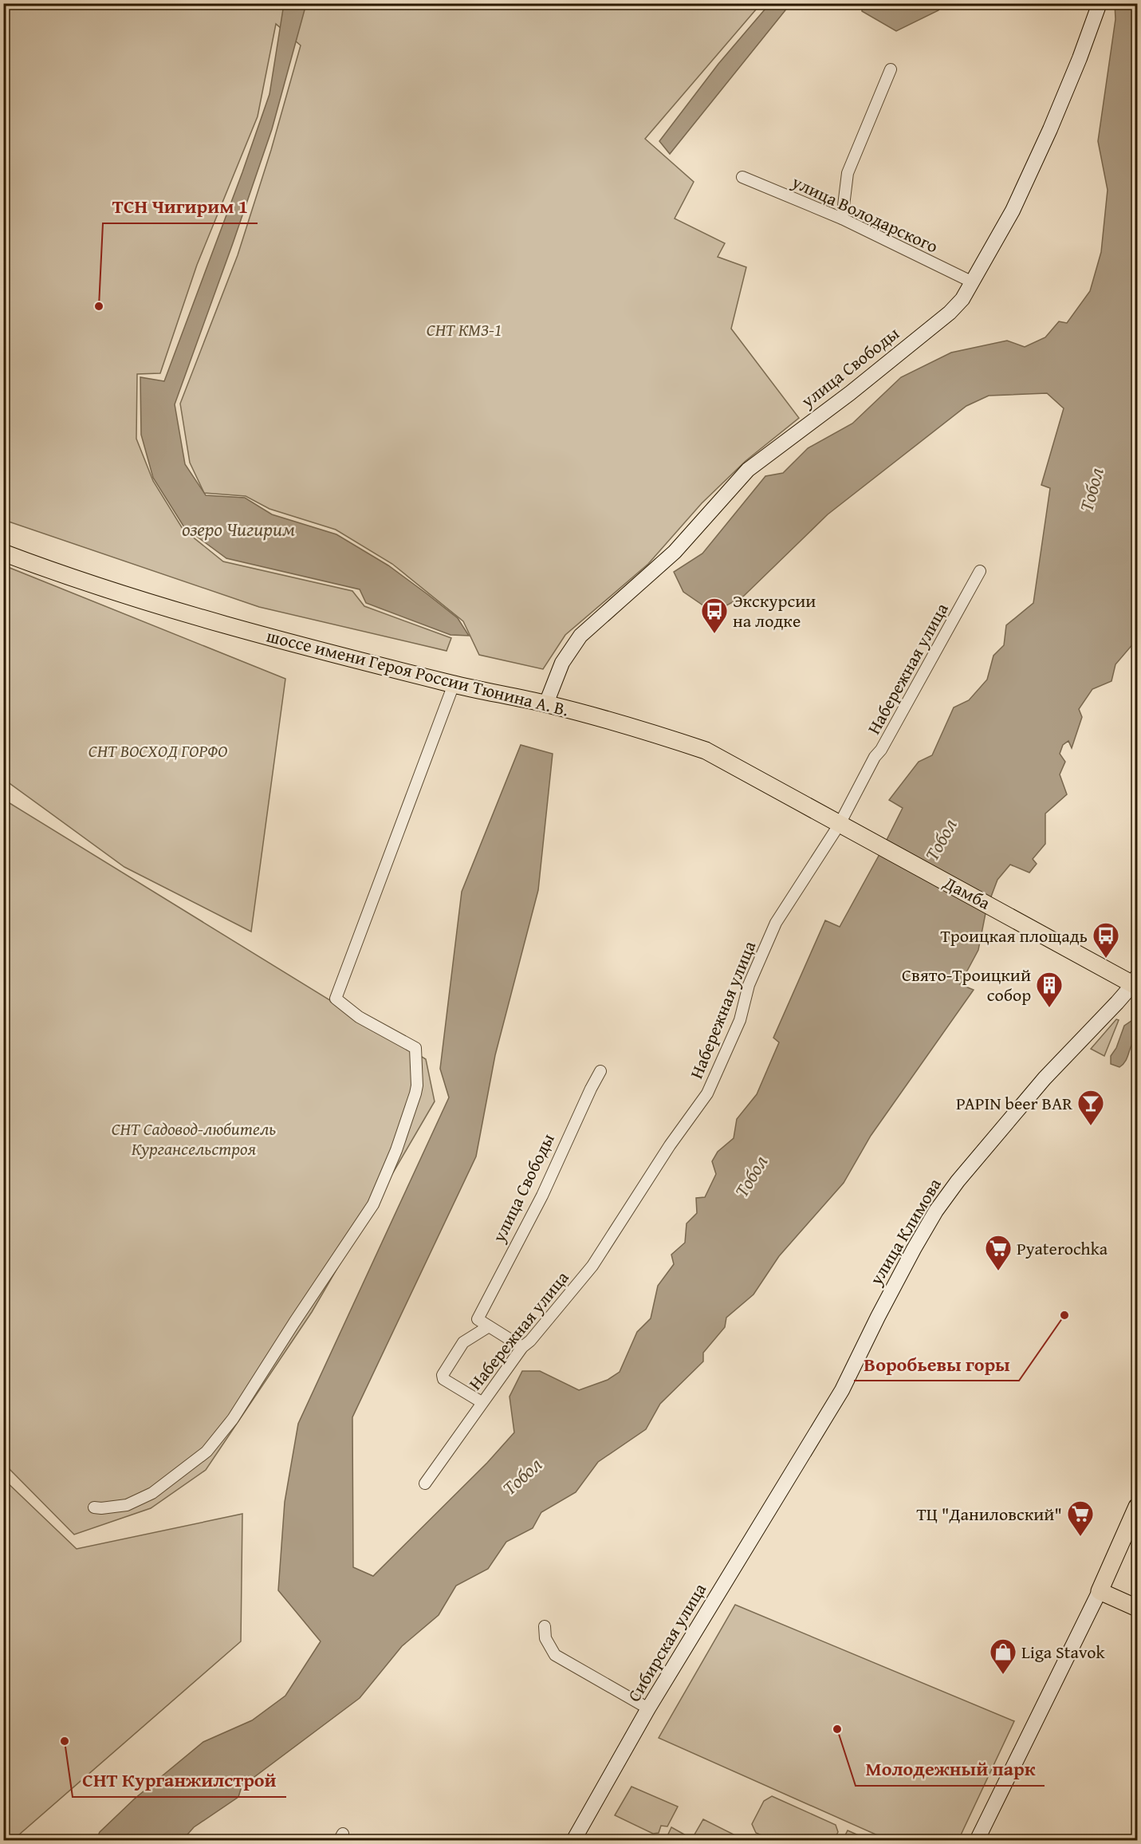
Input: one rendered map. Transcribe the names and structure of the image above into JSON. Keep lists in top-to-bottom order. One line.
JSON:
{"streets":{"main road":["шоссе имени Героя России Тюнина А. В.","Дамба"],"street":["улица Володарского","улица Свободы","Набережная улица","улица Климова","Сибирская улица"]},"crossings":[["улица Володарского","улица Свободы"],["улица Свободы","шоссе имени Героя России Тюнина А. В."],["Набережная улица","шоссе имени Героя России Тюнина А. В."],["Набережная улица","Дамба"],["шоссе имени Героя России Тюнина А. В.","Дамба"],["Дамба","улица Климова"],["улица Климова","Сибирская улица"]],"water":["Тобол","озеро Чигирим"],"parks":["СНТ КМЗ-1","СНТ ВОСХОД ГОРФО","СНТ Садовод-любитель Кургансельстроя"],"places":{"other":["ТСН Чигирим 1","Воробьевы горы","Молодежный парк","СНТ Курганжилстрой"],"bus stop":["Экскурсии на лодке","Троицкая площадь"],"building":["Свято-Троицкий собор"],"bar":["PAPIN beer BAR"],"supermarket":["Pyaterochka","ТЦ \"Даниловский\""],"shop":["Liga Stavok"]}}
